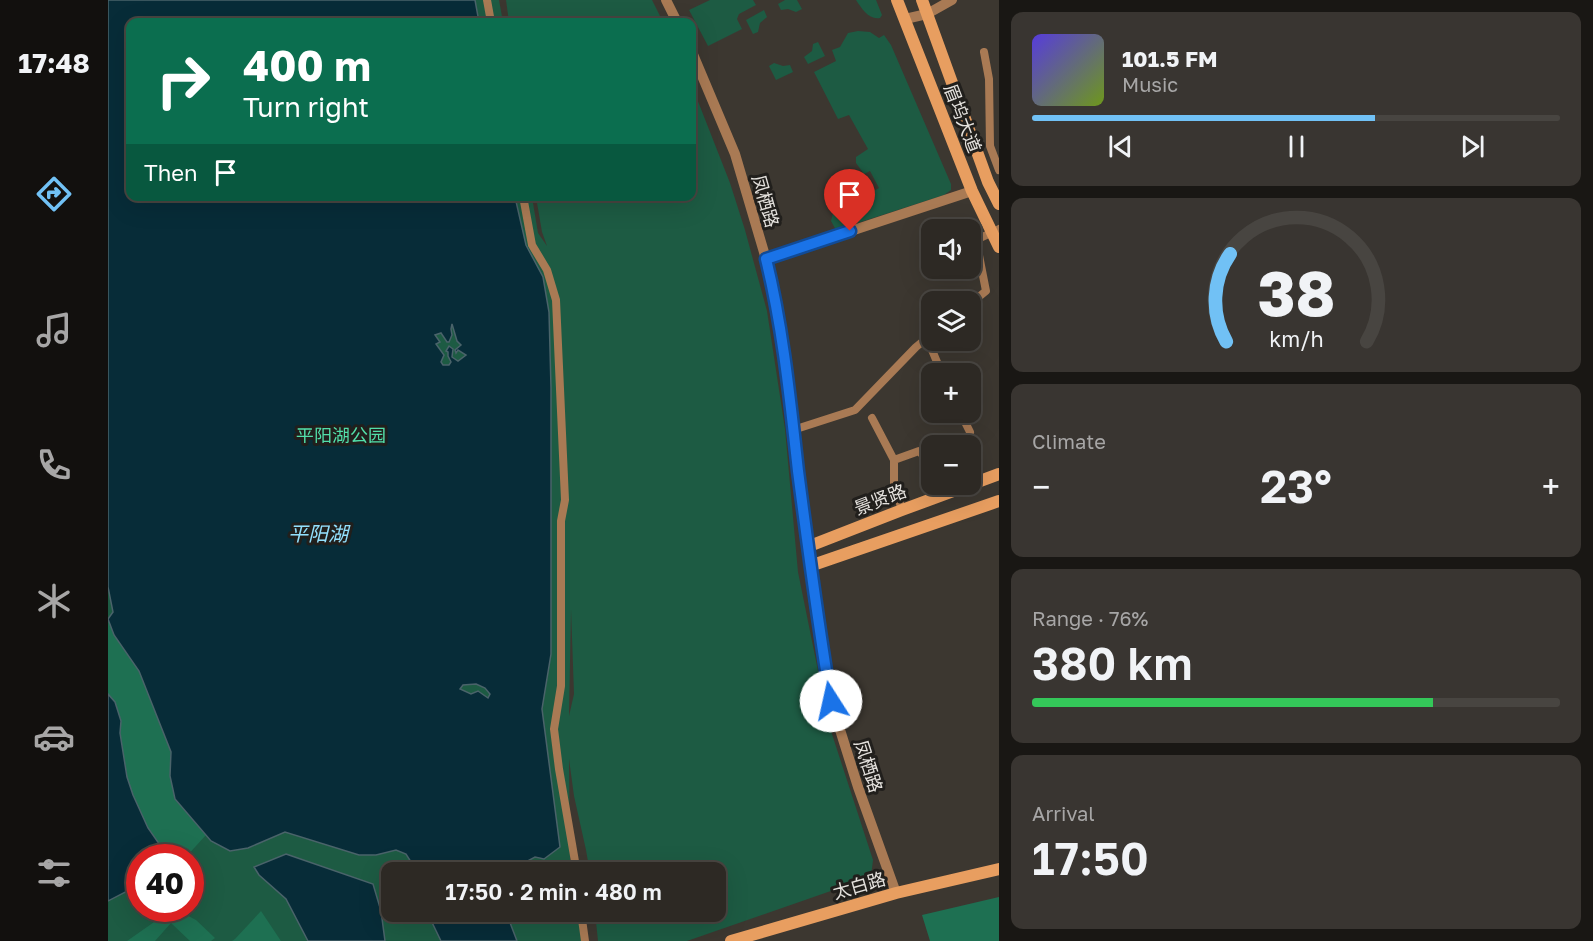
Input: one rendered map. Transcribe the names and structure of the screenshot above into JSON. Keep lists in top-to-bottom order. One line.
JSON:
{"streets":{"main road":["眉坞大道","景贤路","太白路"],"street":["凤栖路"]},"crossings":[["凤栖路","景贤路"],["凤栖路","太白路"]],"water":["平阳湖"],"parks":["平阳湖公园"],"page":{"tabs":"17:48","turn":["400 m","Turn right"],"song":["101.5 FM","Music"],"then":"Then","map_buttons":["+","−"],"tile":["Climate",["Range · 76%","380 km"],["Arrival","17:50"]],"heat":["−","23°","+"],"limit":"40","trip":"17:50 · 2 min · 480 m","gauge":["38","km/h"]}}
